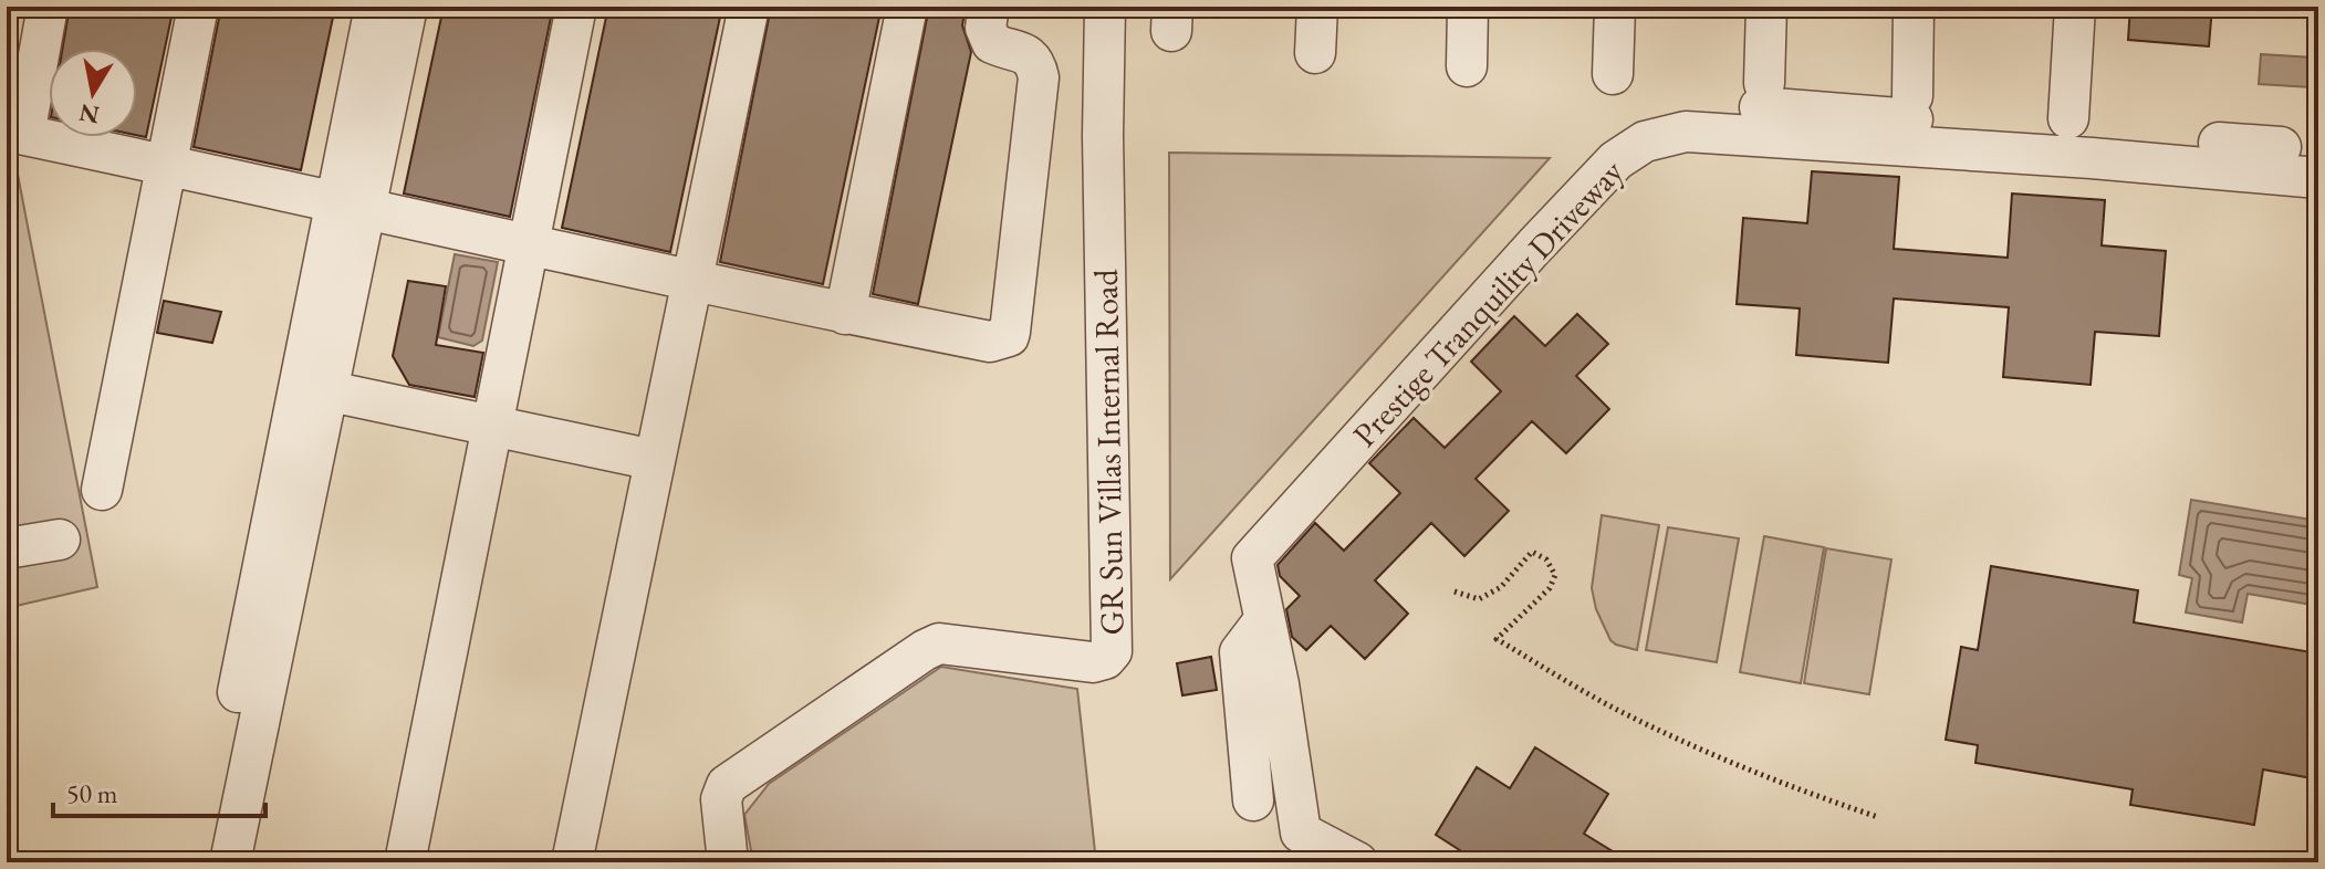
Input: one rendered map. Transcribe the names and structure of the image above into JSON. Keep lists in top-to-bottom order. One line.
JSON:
{"streets":{"street":["Prestige Tranquility Driveway","GR Sun Villas Internal Road"]},"scale_bar":"50 m","north":"bottom"}
